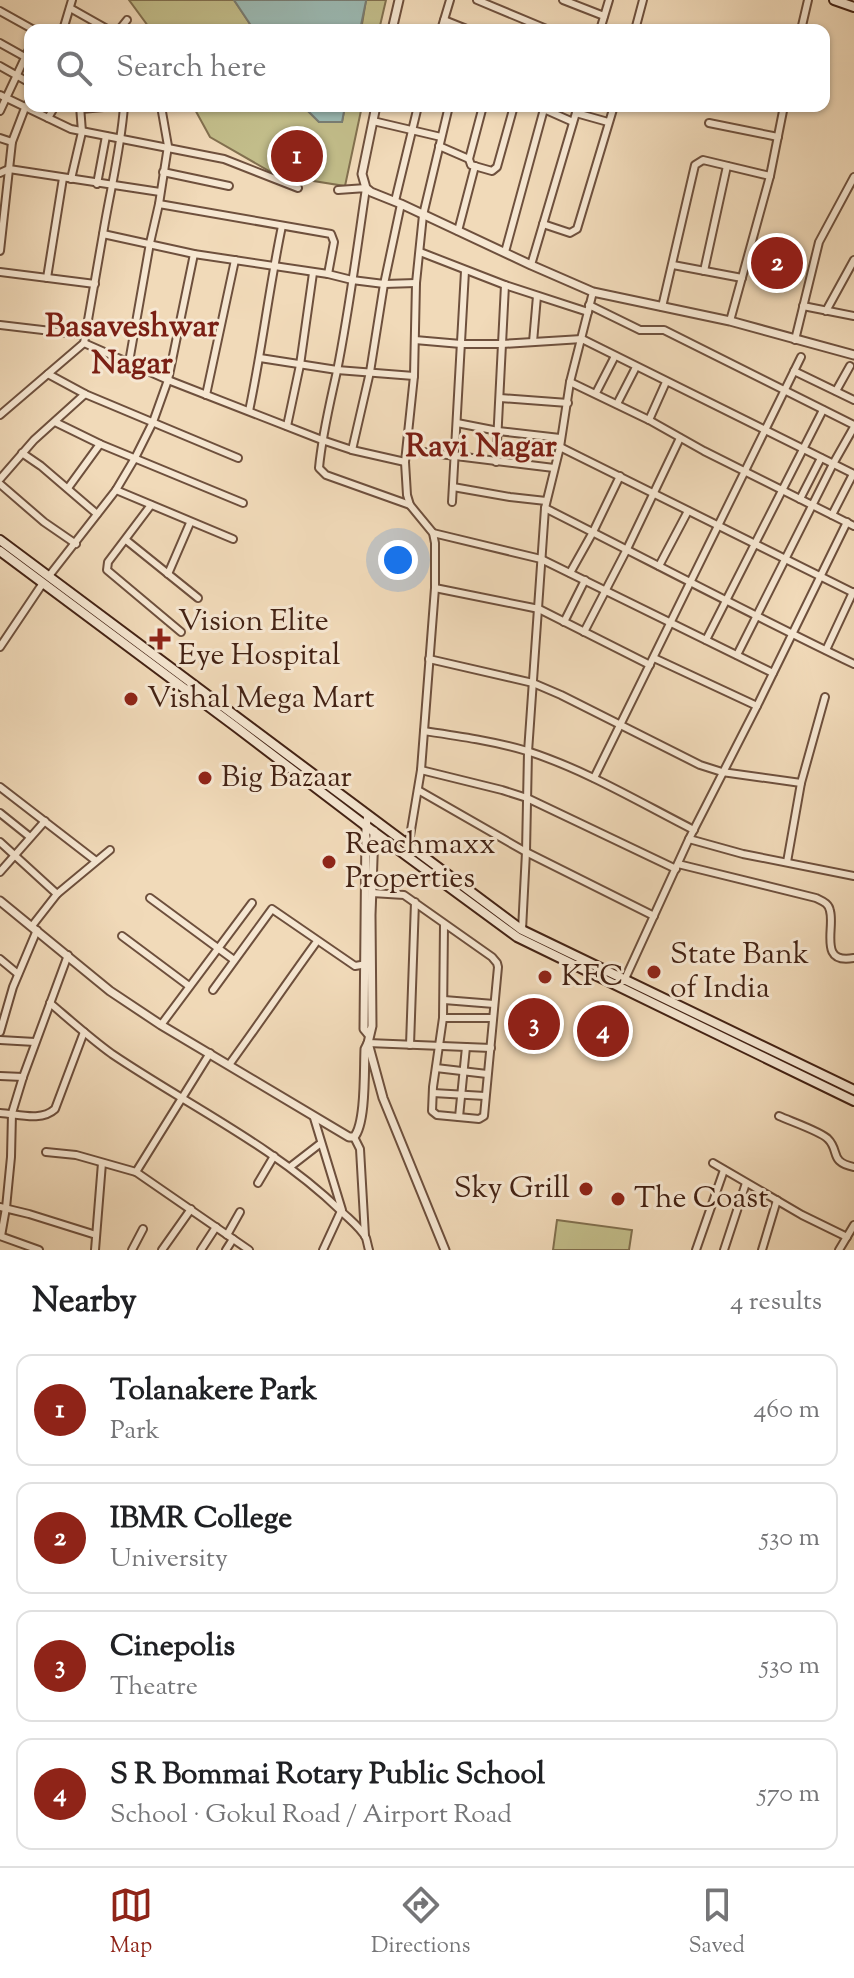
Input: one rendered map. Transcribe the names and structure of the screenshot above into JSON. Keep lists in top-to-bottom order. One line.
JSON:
{"districts":["Basaveshwar Nagar","Ravi Nagar"],"places":{"health":["Vision Elite Eye Hospital"],"other":["Vishal Mega Mart","Big Bazaar","Reachmaxx Properties","State Bank of India","KFC","Sky Grill","The Coast"]},"page":{"search":"Search here","pins":["1","2","3","4"],"heading":["Nearby","4 results"],"list":[{"mark":"1","name":"Tolanakere Park","note":"Park","value":"460 m"},{"mark":"2","name":"IBMR College","note":"University","value":"530 m"},{"mark":"3","name":"Cinepolis","note":"Theatre","value":"530 m"},{"mark":"4","name":"S R Bommai Rotary Public School","note":"School · Gokul Road / Airport Road","value":"570 m"}],"nav":["Map","Directions","Saved"]}}
